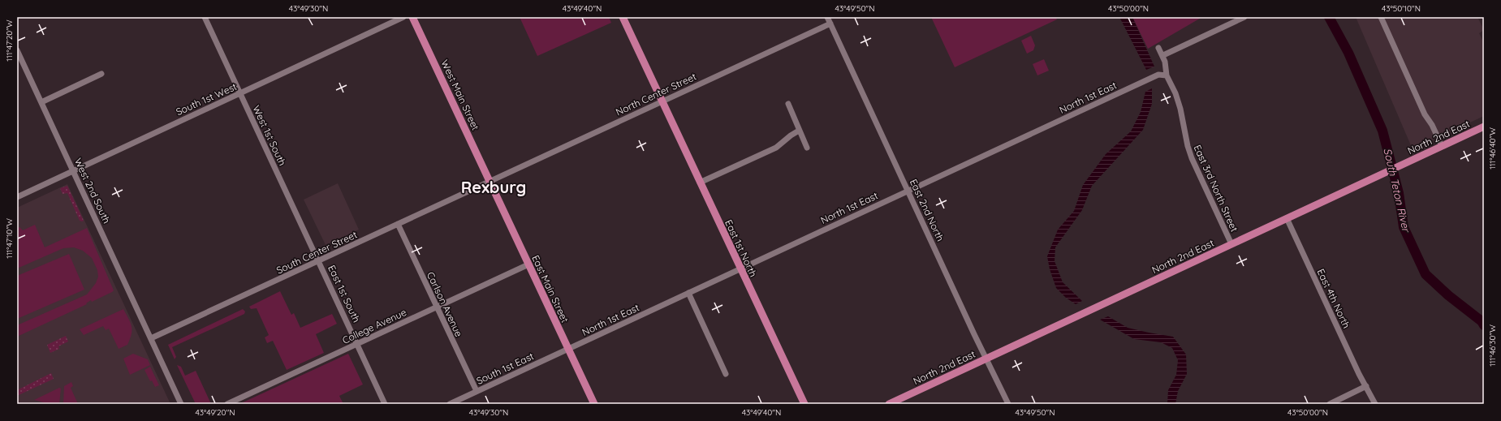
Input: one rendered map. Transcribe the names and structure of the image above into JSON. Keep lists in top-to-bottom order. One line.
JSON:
{"streets":{"main road":["West Main Street","North 2nd East","East 1st North","East Main Street"],"street":["North Center Street","North 1st East","South 1st West","West 1st South","East 3rd North Street","West 2nd South","East 2nd North","South Center Street","East 1st South","East 4th North","Carlson Avenue","College Avenue","South 1st East"]},"crossings":[["North Center Street","West Main Street"],["North Center Street","East 2nd North"],["North Center Street","East 1st North"],["North Center Street","South Center Street"],["North Center Street","East Main Street"],["West Main Street","South Center Street"],["West Main Street","East Main Street"],["North 1st East","East 3rd North Street"],["North 1st East","East 2nd North"],["North 1st East","East 1st North"],["North 1st East","East Main Street"],["North 1st East","South 1st East"],["South 1st West","West 1st South"],["South 1st West","West 2nd South"],["West 1st South","South Center Street"],["West 1st South","East 1st South"],["North 2nd East","East 3rd North Street"],["North 2nd East","East 2nd North"],["North 2nd East","East 4th North"],["West 2nd South","South Center Street"],["South Center Street","East Main Street"],["South Center Street","East 1st South"],["South Center Street","Carlson Avenue"],["East Main Street","College Avenue"],["East Main Street","South 1st East"],["East 1st South","College Avenue"],["Carlson Avenue","College Avenue"],["Carlson Avenue","South 1st East"]],"districts":["Rexburg"],"water":["South Teton River"],"coordinates":["43°49'30\"N","43°49'40\"N","43°49'50\"N","43°50'00\"N","43°50'10\"N","111°47'20\"W","111°46'40\"W","111°47'10\"W","111°46'30\"W","43°49'20\"N"]}
